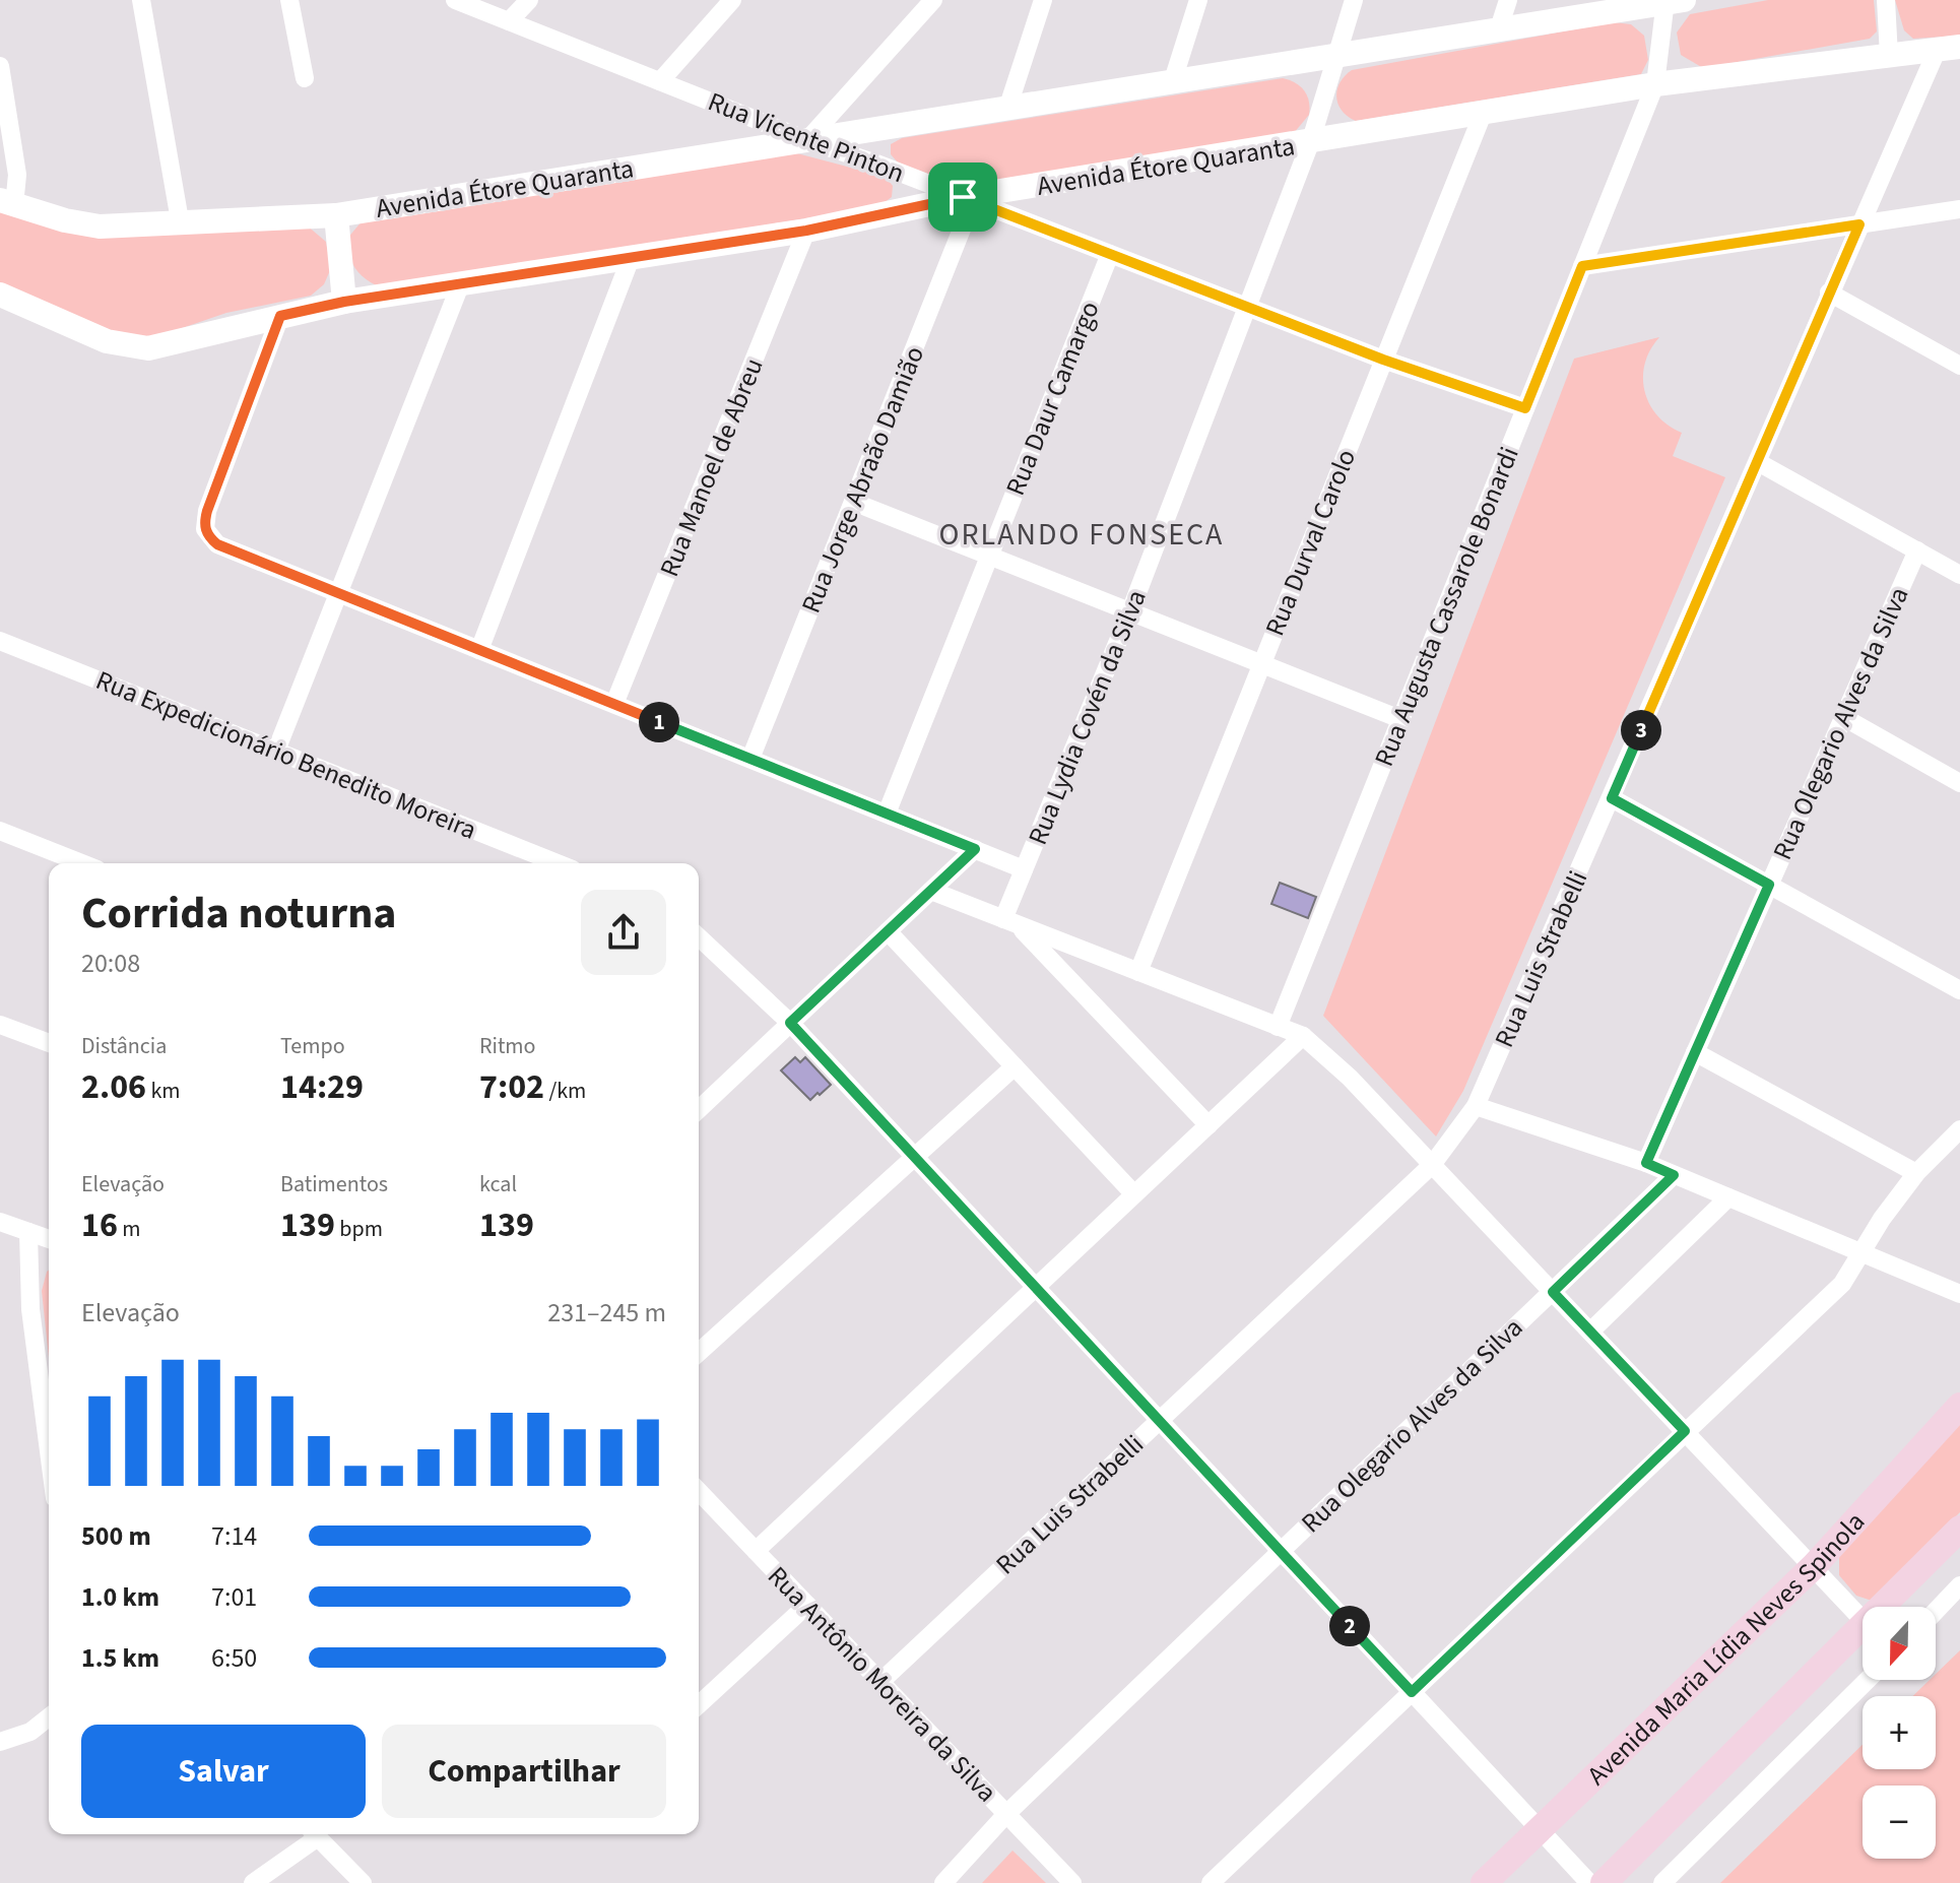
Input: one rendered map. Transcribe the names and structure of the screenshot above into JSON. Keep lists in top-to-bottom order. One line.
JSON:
{"streets":{"main road":["Avenida Maria Lídia Neves Spinola"],"street":["Rua Vicente Pinton","Avenida Étore Quaranta","Rua Daur Camargo","Rua Manoel de Abreu","Rua Jorge Abraão Damião","Rua Durval Carolo","Rua Augusta Cassarole Bonardi","Rua Lydia Covén da Silva","Rua Olegario Alves da Silva","Rua Expedicionário Benedito Moreira","Rua Luis Strabelli","Rua Antônio Moreira da Silva"]},"crossings":[["Rua Vicente Pinton","Avenida Étore Quaranta"],["Rua Vicente Pinton","Rua Daur Camargo"],["Rua Vicente Pinton","Rua Jorge Abraão Damião"],["Rua Vicente Pinton","Rua Durval Carolo"],["Rua Vicente Pinton","Rua Augusta Cassarole Bonardi"],["Rua Vicente Pinton","Rua Lydia Covén da Silva"],["Avenida Étore Quaranta","Rua Manoel de Abreu"],["Avenida Étore Quaranta","Rua Jorge Abraão Damião"],["Avenida Étore Quaranta","Rua Durval Carolo"],["Avenida Étore Quaranta","Rua Augusta Cassarole Bonardi"],["Avenida Étore Quaranta","Rua Lydia Covén da Silva"],["Avenida Étore Quaranta","Rua Luis Strabelli"],["Rua Olegario Alves da Silva","Rua Antônio Moreira da Silva"],["Rua Luis Strabelli","Rua Antônio Moreira da Silva"]],"districts":["ORLANDO FONSECA"],"north":"bottom","page":{"pins":["1","3","2"],"heading":["Corrida noturna","20:08"],"stats":[["Distância","2.06 km"],["Tempo","14:29"],["Ritmo","7:02 /km"],["Elevação","16 m"],["Batimentos","139 bpm"],["kcal","139"]],"chart":["Elevação","231–245 m"],"list":[{"name":"500 m","note":"7:14"},{"name":"1.0 km","note":"7:01"},{"name":"1.5 km","note":"6:50"}],"map_buttons":["+","−"],"buttons":["Salvar","Compartilhar"]}}
